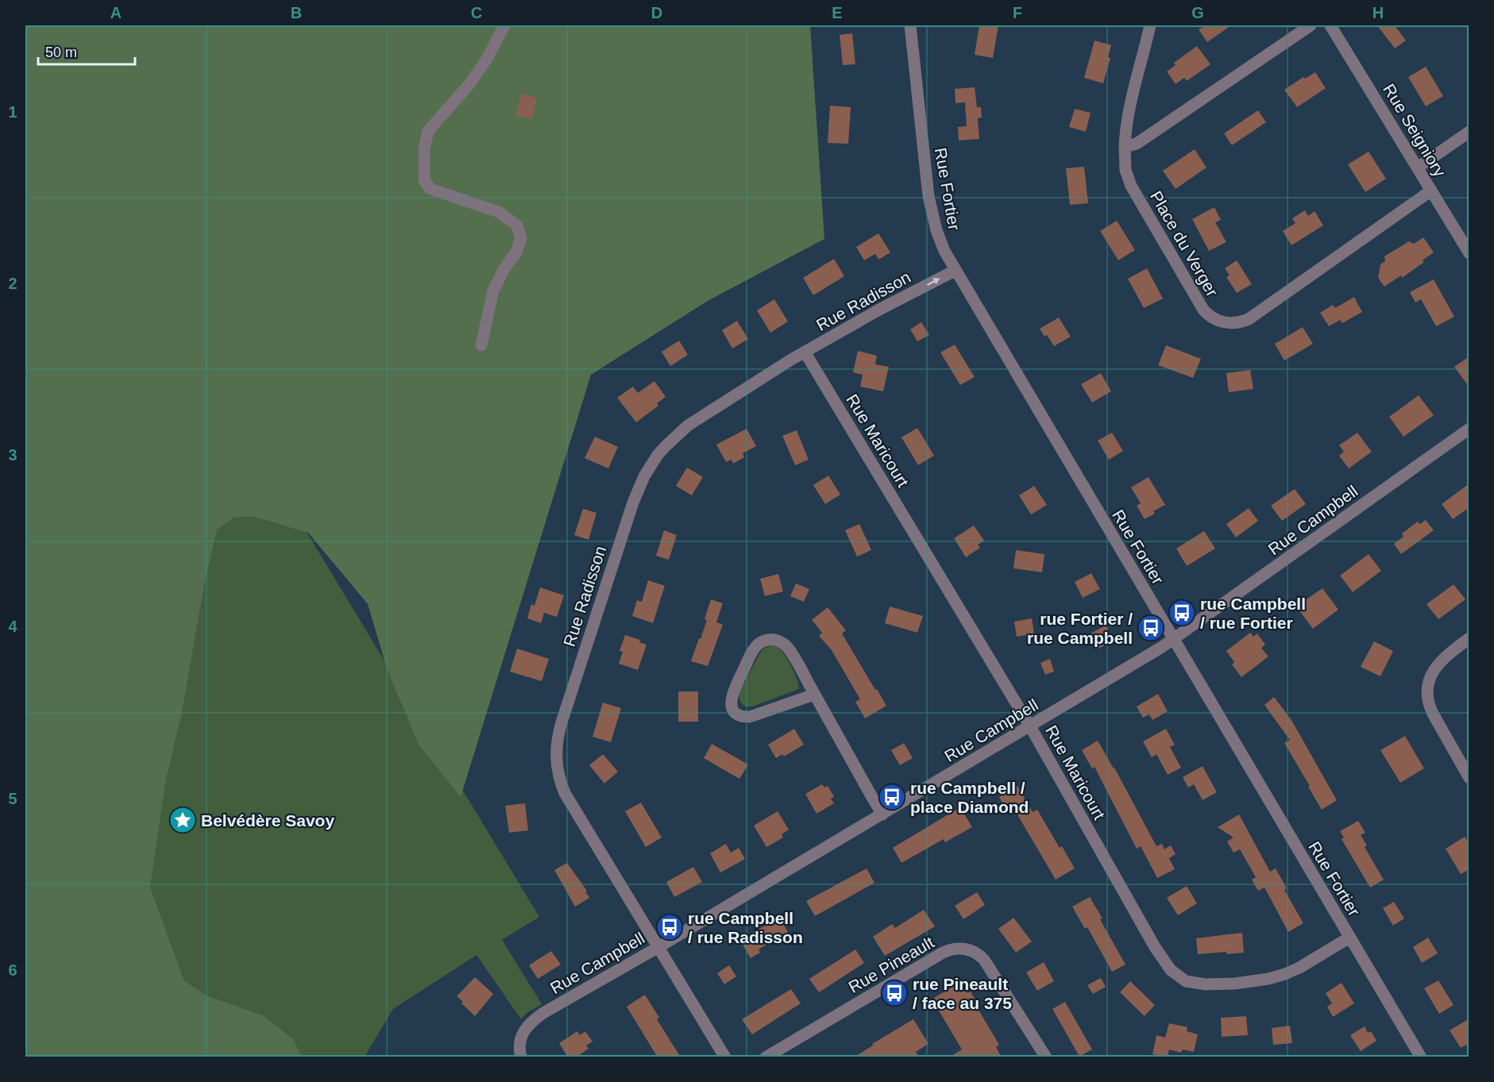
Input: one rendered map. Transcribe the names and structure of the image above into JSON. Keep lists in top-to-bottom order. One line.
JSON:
{"streets":{"street":["Rue Seigniory","Rue Fortier","Place du Verger","Rue Radisson","Rue Maricourt","Rue Campbell","Rue Pineault"]},"crossings":[["Rue Seigniory","Place du Verger"],["Rue Fortier","Rue Radisson"],["Rue Fortier","Rue Maricourt"],["Rue Fortier","Rue Campbell"],["Rue Radisson","Rue Maricourt"],["Rue Radisson","Rue Campbell"],["Rue Maricourt","Rue Campbell"]],"places":{"bus stop":["rue Campbell / rue Fortier","rue Fortier / rue Campbell","rue Campbell / place Diamond","rue Campbell / rue Radisson","rue Pineault / face au 375"],"place":["Belvédère Savoy"]},"scale_bar":"50 m","grid":{"columns":["A","B","C","D","E","F","G","H"],"rows":["1","2","3","4","5","6"]}}
